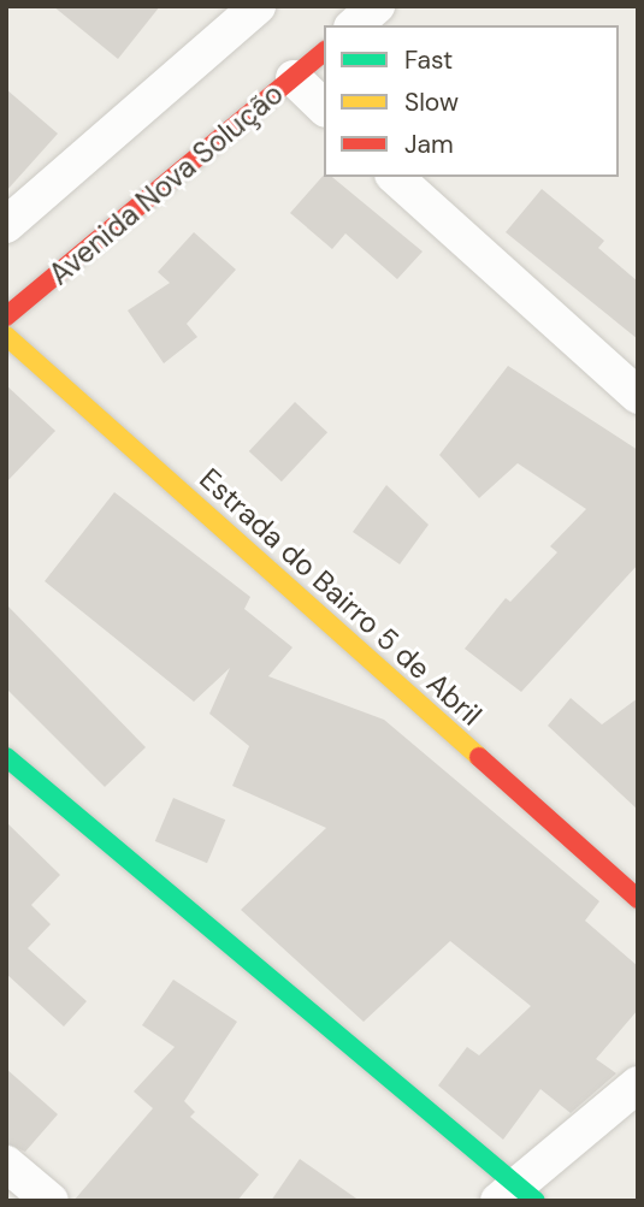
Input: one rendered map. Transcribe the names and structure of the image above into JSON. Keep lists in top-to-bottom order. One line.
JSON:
{"streets":{"street":["Avenida Nova Solução","Estrada do Bairro 5 de Abril"]},"legend":["Fast","Slow","Jam"]}
